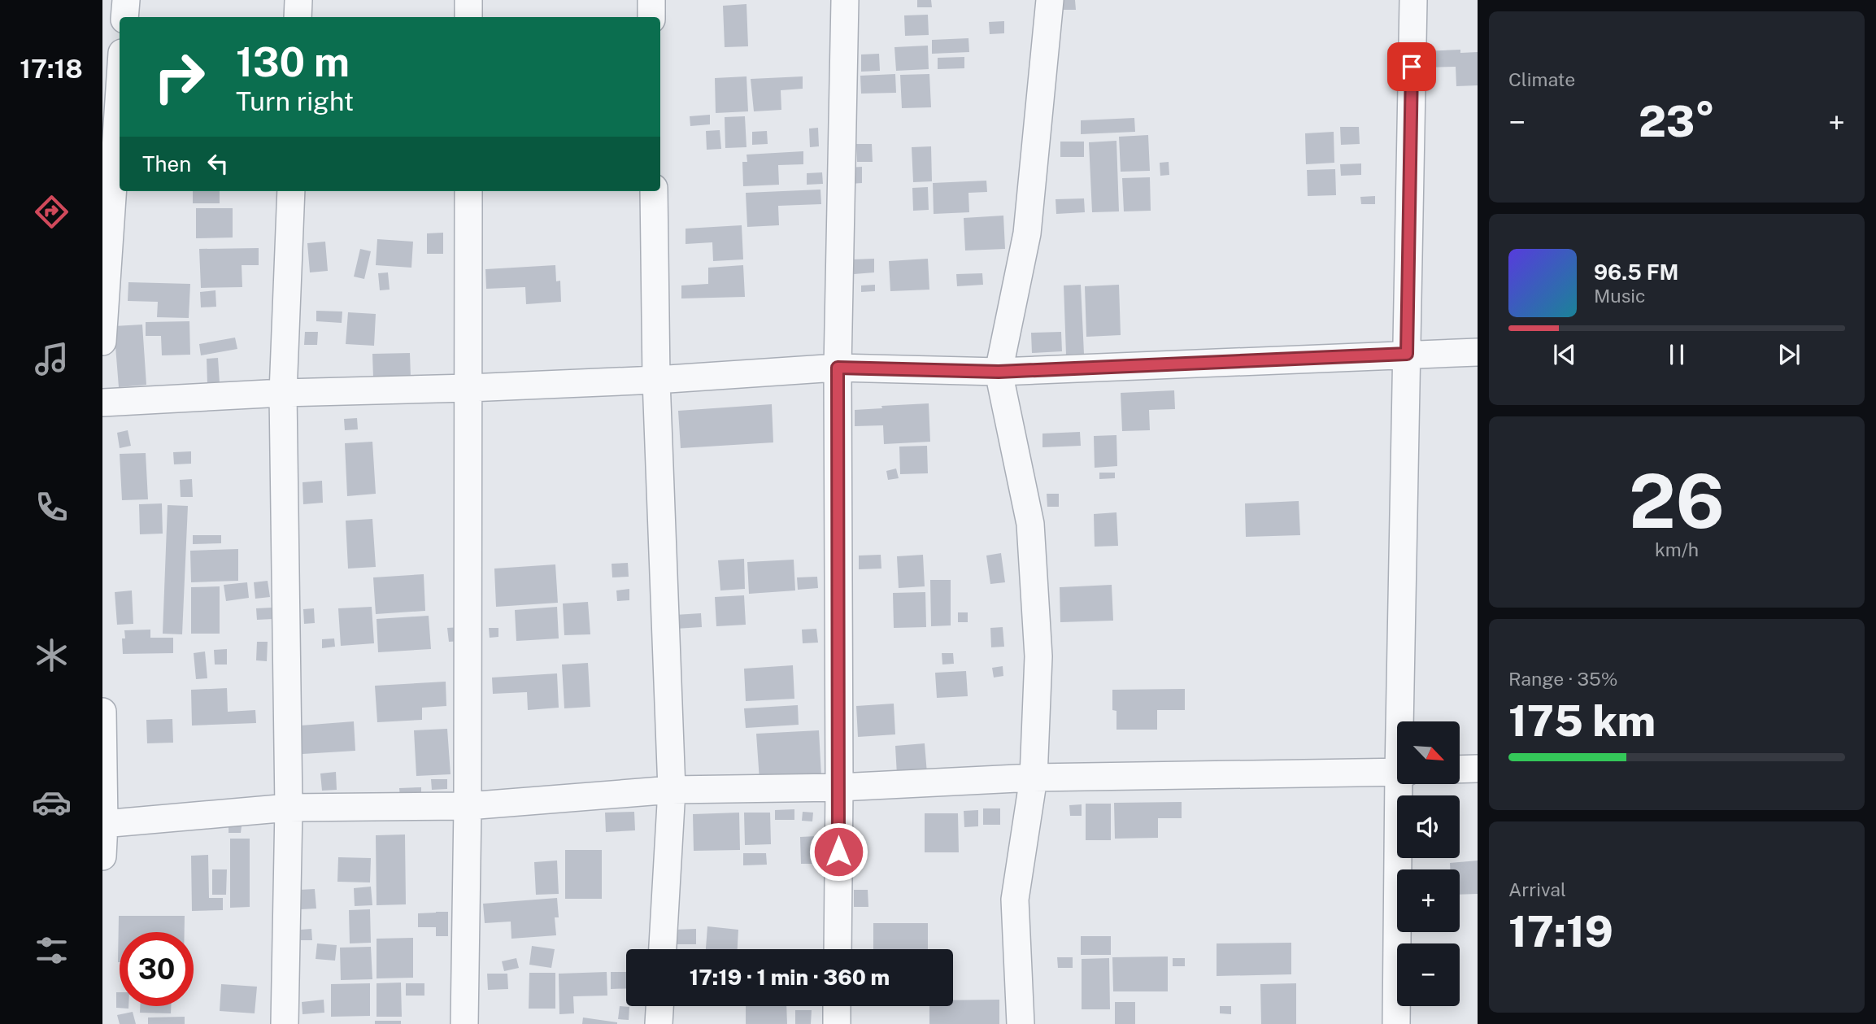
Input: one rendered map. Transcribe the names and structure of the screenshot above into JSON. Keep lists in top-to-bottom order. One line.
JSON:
{"north":"bottom right","page":{"tabs":"17:18","tile":["Climate",["26","km/h"],["Range · 35%","175 km"],["Arrival","17:19"]],"turn":["130 m","Turn right"],"heat":["−","23°","+"],"then":"Then","song":["96.5 FM","Music"],"map_buttons":["+","−"],"limit":"30","trip":"17:19 · 1 min · 360 m"}}
